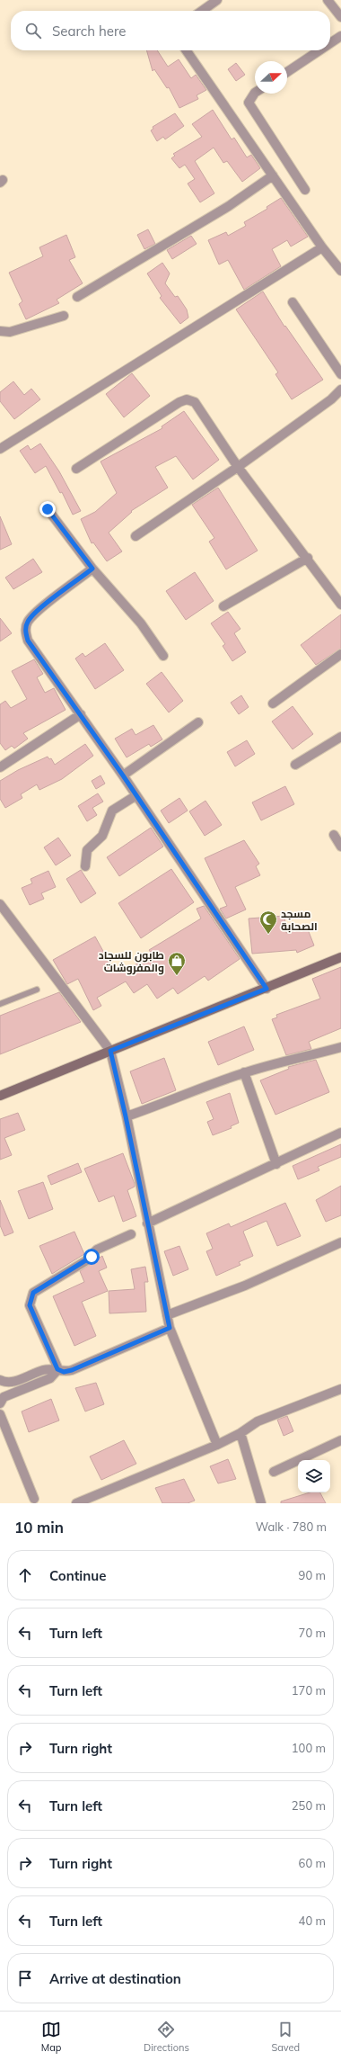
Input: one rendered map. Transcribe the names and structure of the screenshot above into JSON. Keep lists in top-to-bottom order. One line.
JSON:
{"places":{"mosque":["مسجد الصحابة"],"shop":["طابون للسجاد والمفروشات"]},"north":"right","page":{"search":"Search here","heading":["10 min","Walk · 780 m"],"list":[["Continue","90 m"],["Turn left","70 m"],["Turn left","170 m"],["Turn right","100 m"],["Turn left","250 m"],["Turn right","60 m"],["Turn left","40 m"],"Arrive at destination"],"nav":["Map","Directions","Saved"]}}
